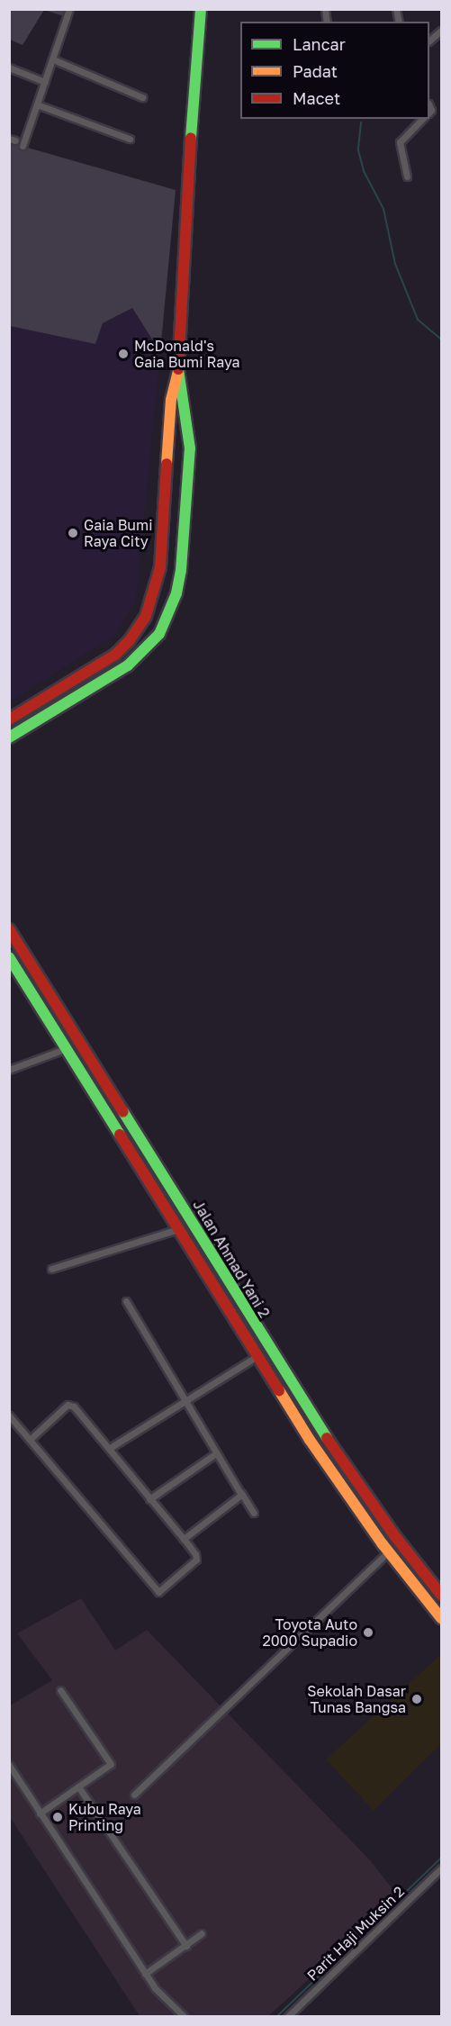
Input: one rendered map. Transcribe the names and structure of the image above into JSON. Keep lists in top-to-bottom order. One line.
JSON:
{"streets":{"highway":["Jalan Ahmad Yani 2"],"street":["Parit Haji Muksin 2"]},"places":["McDonald's Gaia Bumi Raya","Gaia Bumi Raya City","Toyota Auto 2000 Supadio","Sekolah Dasar Tunas Bangsa","Kubu Raya Printing"],"legend":["Lancar","Padat","Macet"]}
